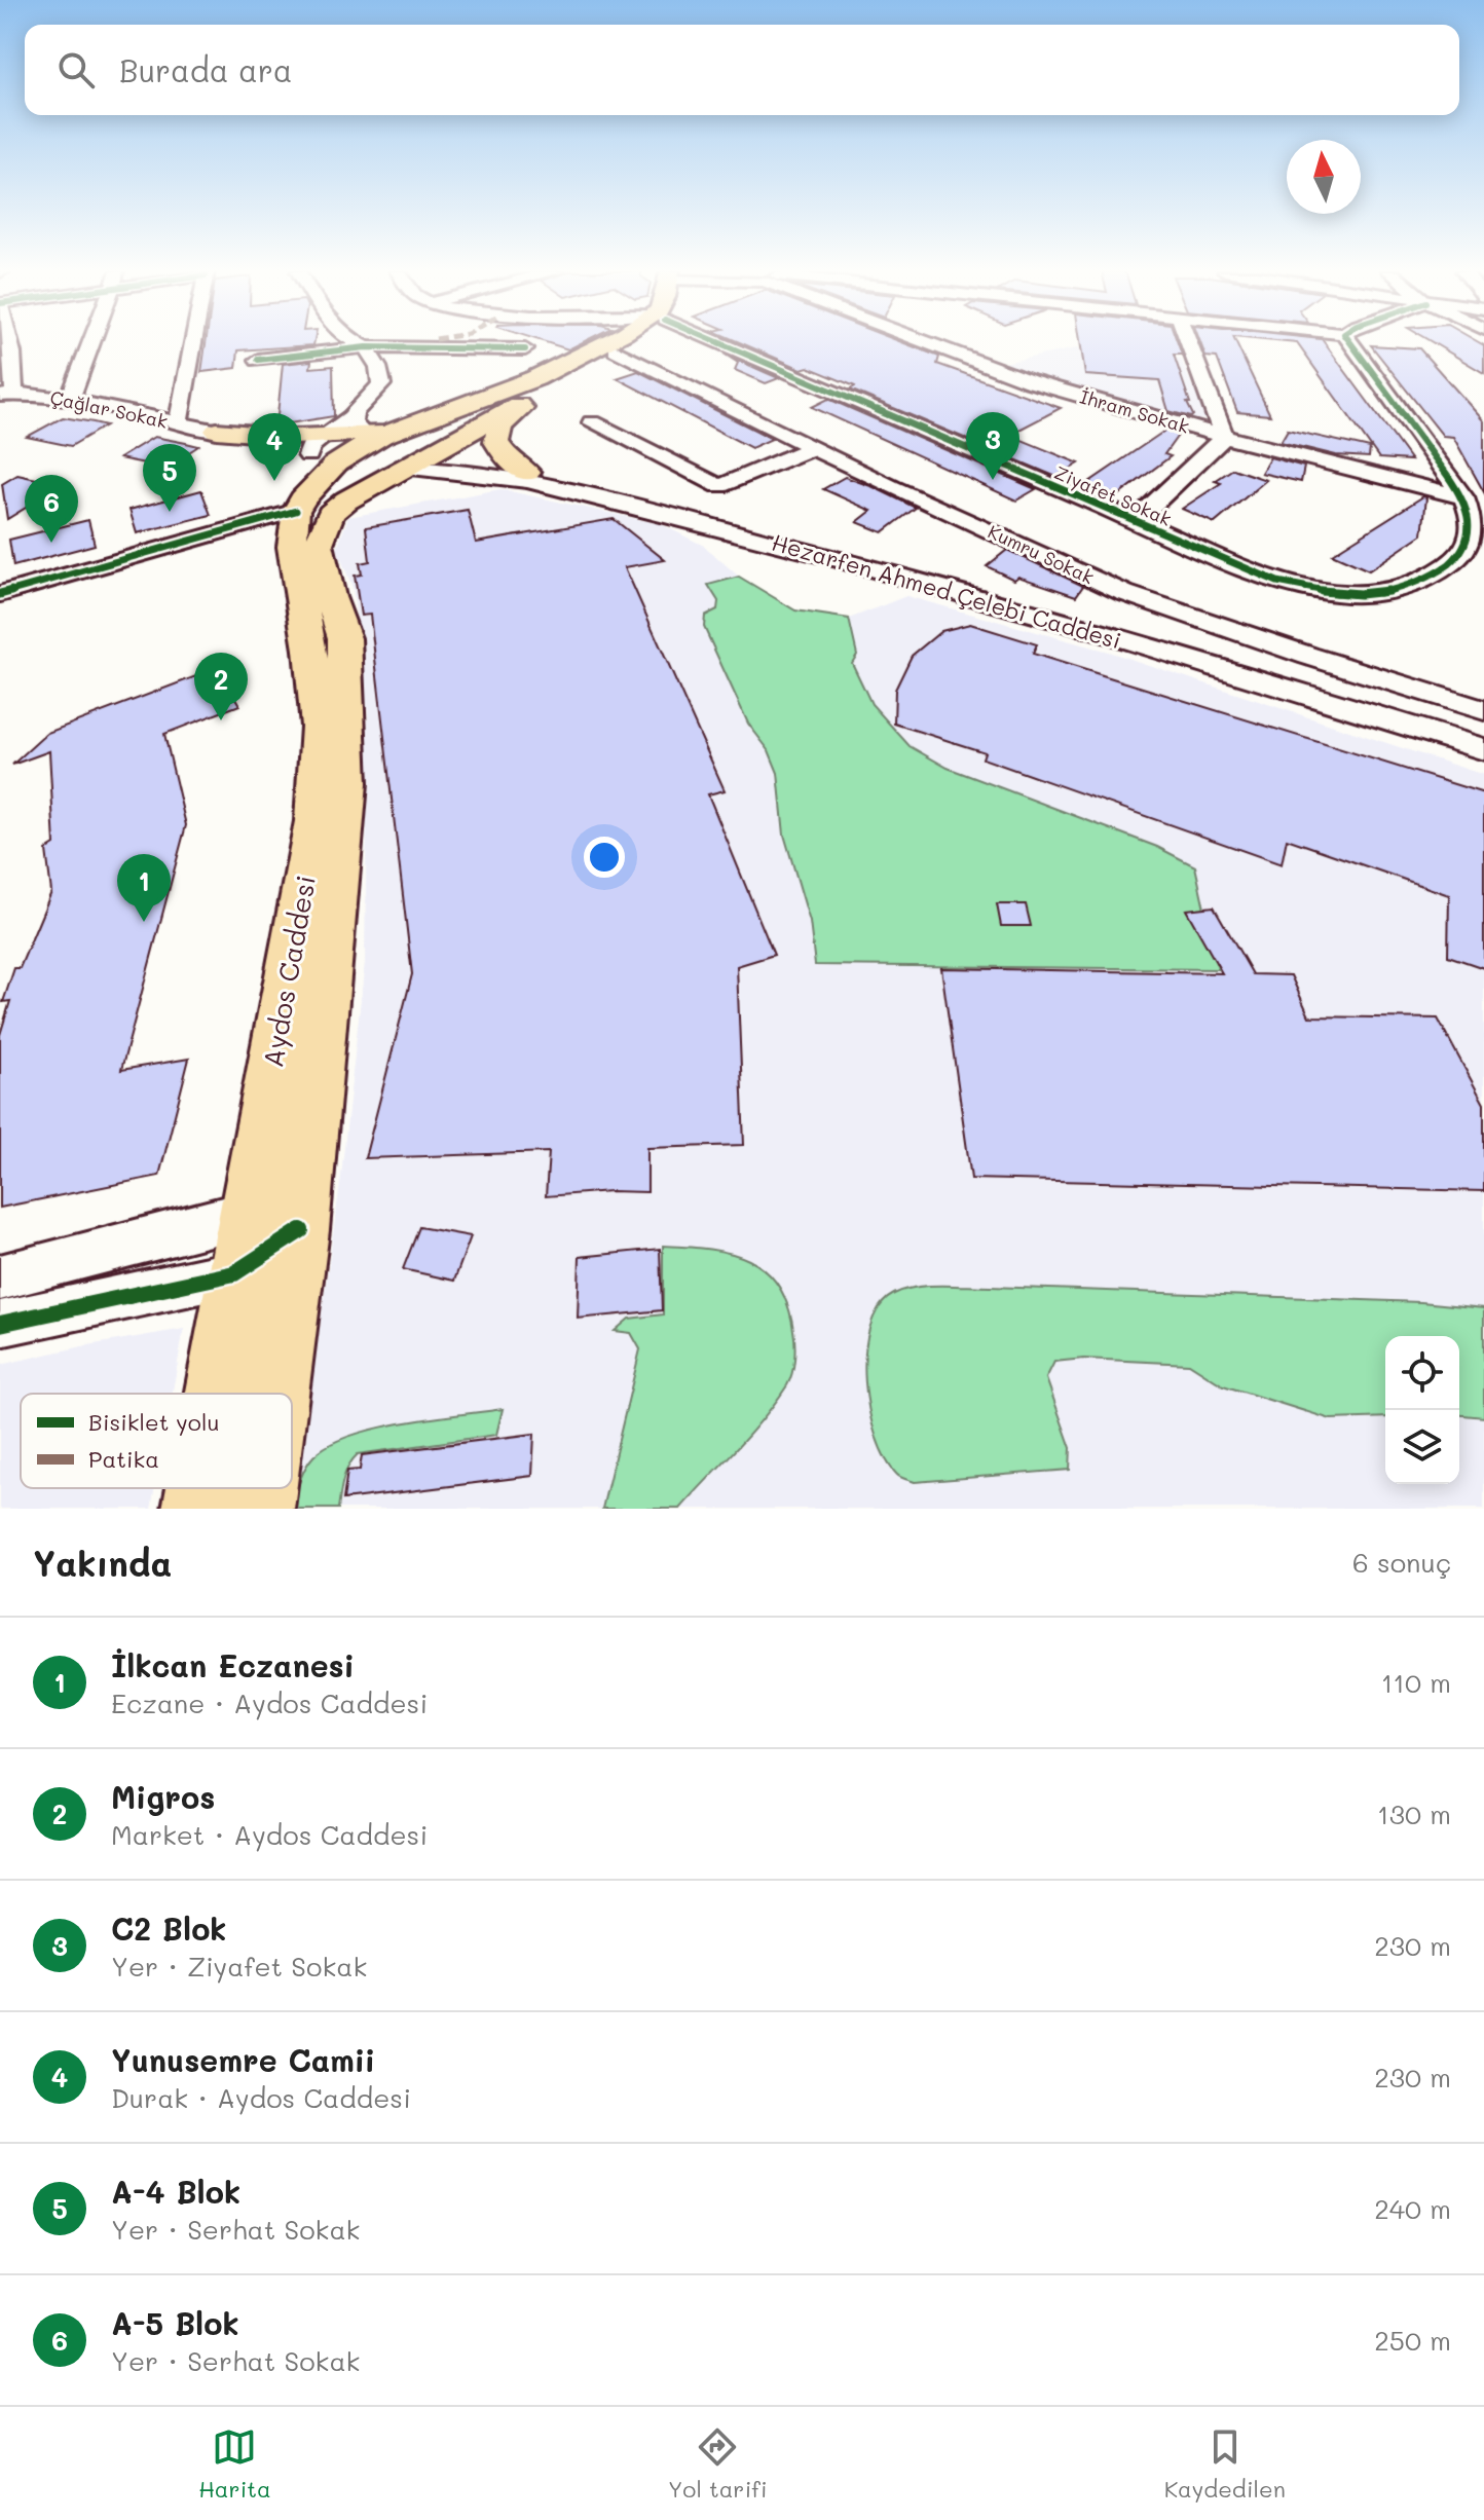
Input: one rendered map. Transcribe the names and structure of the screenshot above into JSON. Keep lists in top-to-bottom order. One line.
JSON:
{"streets":{"main road":["Aydos Caddesi"],"street":["Çağlar Sokak","İhram Sokak","Ziyafet Sokak","Kumru Sokak","Hezarfen Ahmed Çelebi Caddesi"]},"crossings":[["İhram Sokak","Ziyafet Sokak"],["Hezarfen Ahmed Çelebi Caddesi","Aydos Caddesi"]],"legend":["Bisiklet yolu","Patika"],"north":"top","page":{"search":"Burada ara","pins":["3","4","5","6","2","1"],"heading":["Yakında","6 sonuç"],"list":[{"mark":"1","name":"İlkcan Eczanesi","note":"Eczane · Aydos Caddesi","value":"110 m"},{"mark":"2","name":"Migros","note":"Market · Aydos Caddesi","value":"130 m"},{"mark":"3","name":"C2 Blok","note":"Yer · Ziyafet Sokak","value":"230 m"},{"mark":"4","name":"Yunusemre Camii","note":"Durak · Aydos Caddesi","value":"230 m"},{"mark":"5","name":"A-4 Blok","note":"Yer · Serhat Sokak","value":"240 m"},{"mark":"6","name":"A-5 Blok","note":"Yer · Serhat Sokak","value":"250 m"}],"nav":["Harita","Yol tarifi","Kaydedilen"]}}
